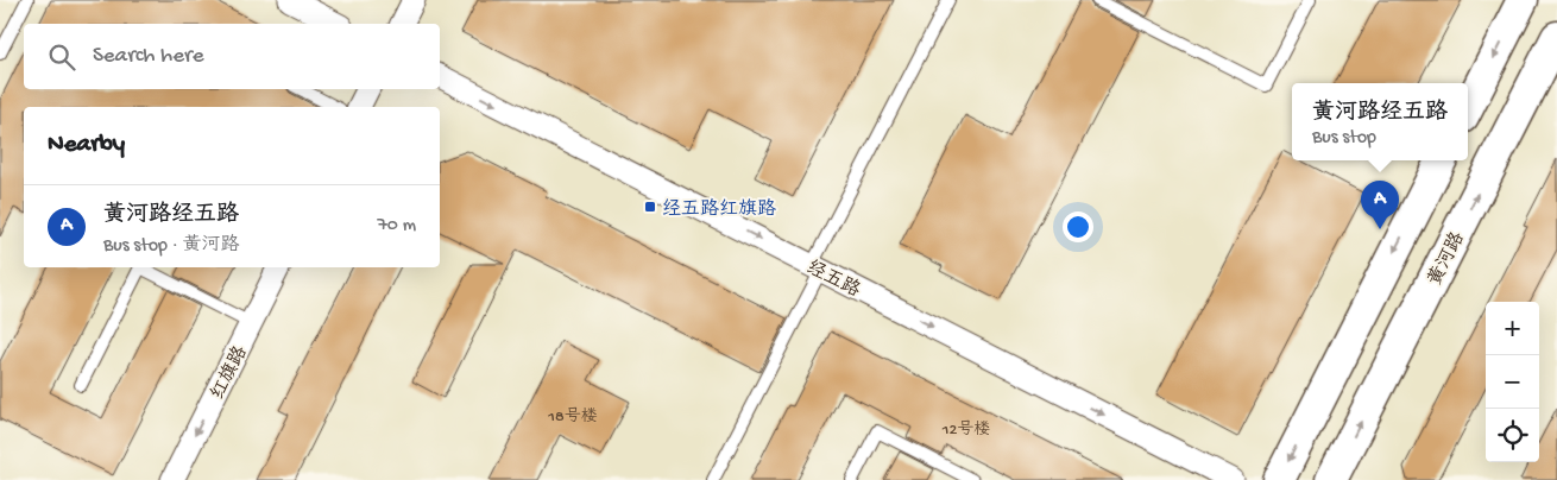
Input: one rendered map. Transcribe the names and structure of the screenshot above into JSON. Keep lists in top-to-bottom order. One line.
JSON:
{"streets":{"main road":["黄河路"],"street":["经五路","红旗路"]},"one_way":["经五路","红旗路"],"places":{"transit":["经五路红旗路"]},"house_numbers":["18号楼","12号楼"],"page":{"search":"Search here","popup":["黄河路经五路","Bus stop"],"heading":"Nearby","pins":"A","list":[{"mark":"A","name":"黄河路经五路","note":"Bus stop · 黄河路","value":"70 m"}],"map_buttons":["+","−"]}}
